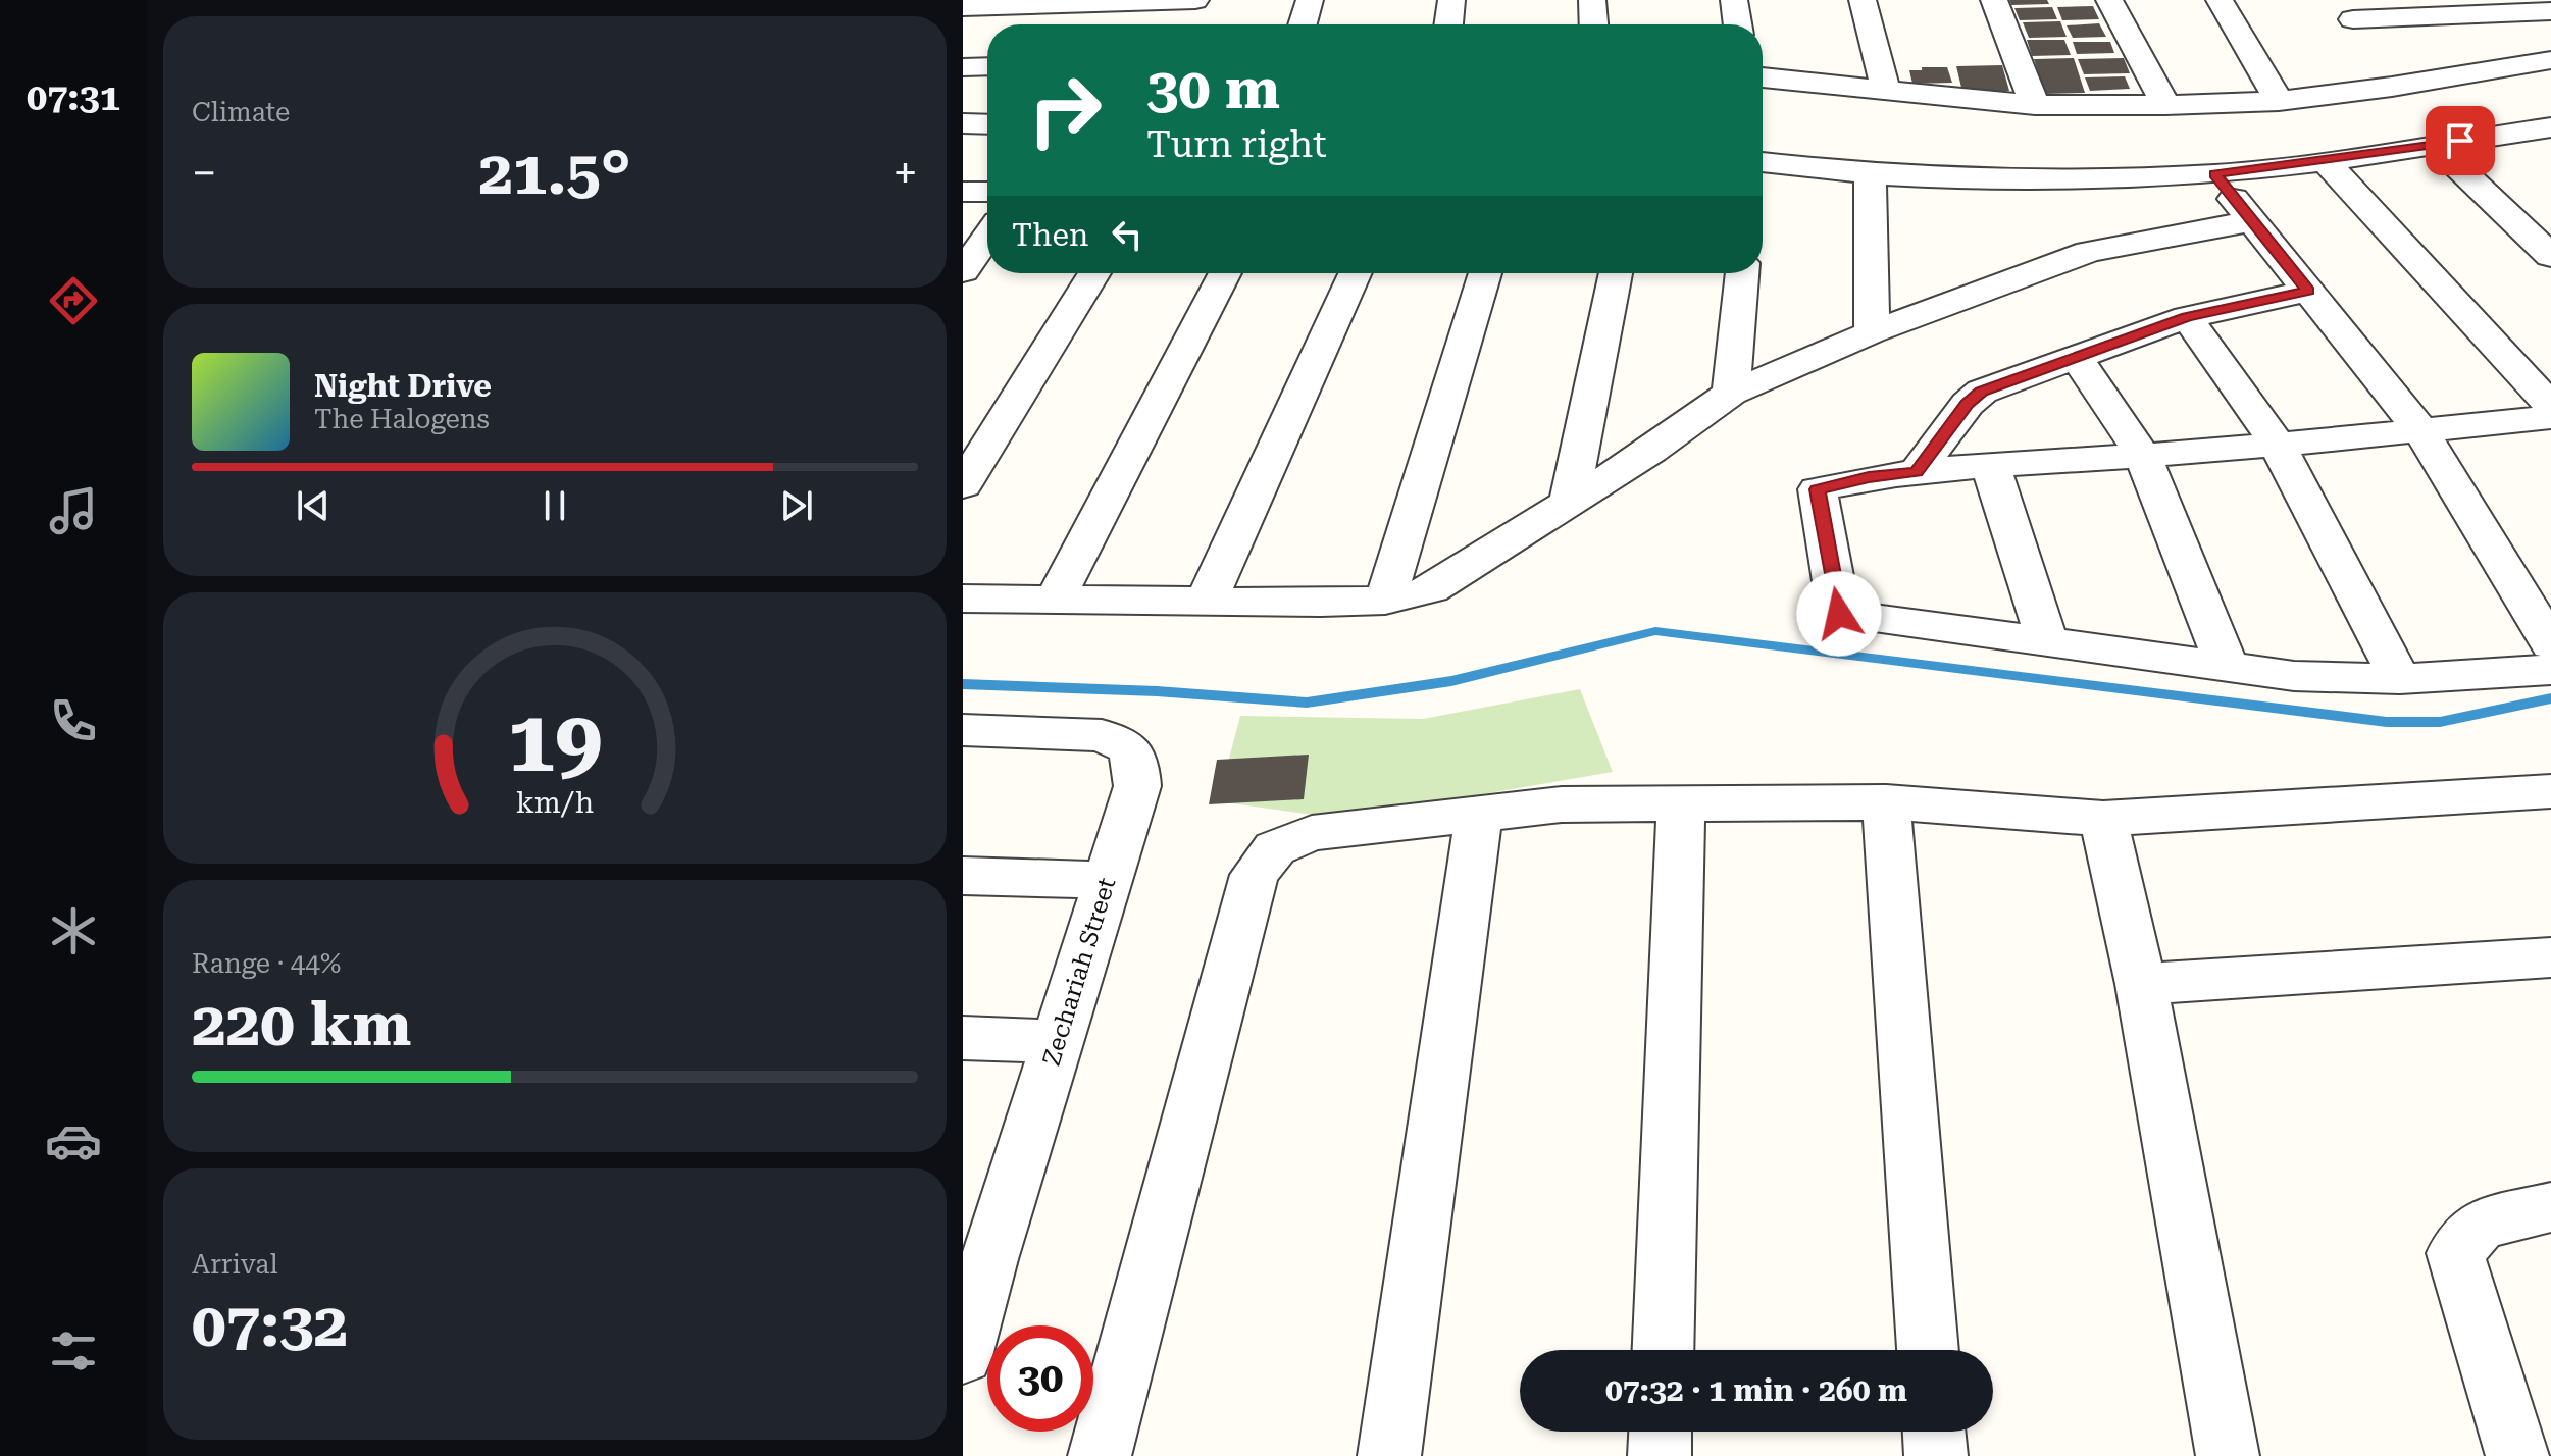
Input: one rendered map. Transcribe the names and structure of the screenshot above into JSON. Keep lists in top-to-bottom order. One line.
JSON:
{"streets":{"street":["Zechariah Street"]},"page":{"tabs":"07:31","tile":["Climate",["Range · 44%","220 km"],["Arrival","07:32"]],"turn":["30 m","Turn right"],"heat":["−","21.5°","+"],"then":"Then","song":["Night Drive","The Halogens"],"limit":"30","trip":"07:32 · 1 min · 260 m","gauge":["19","km/h"]}}
